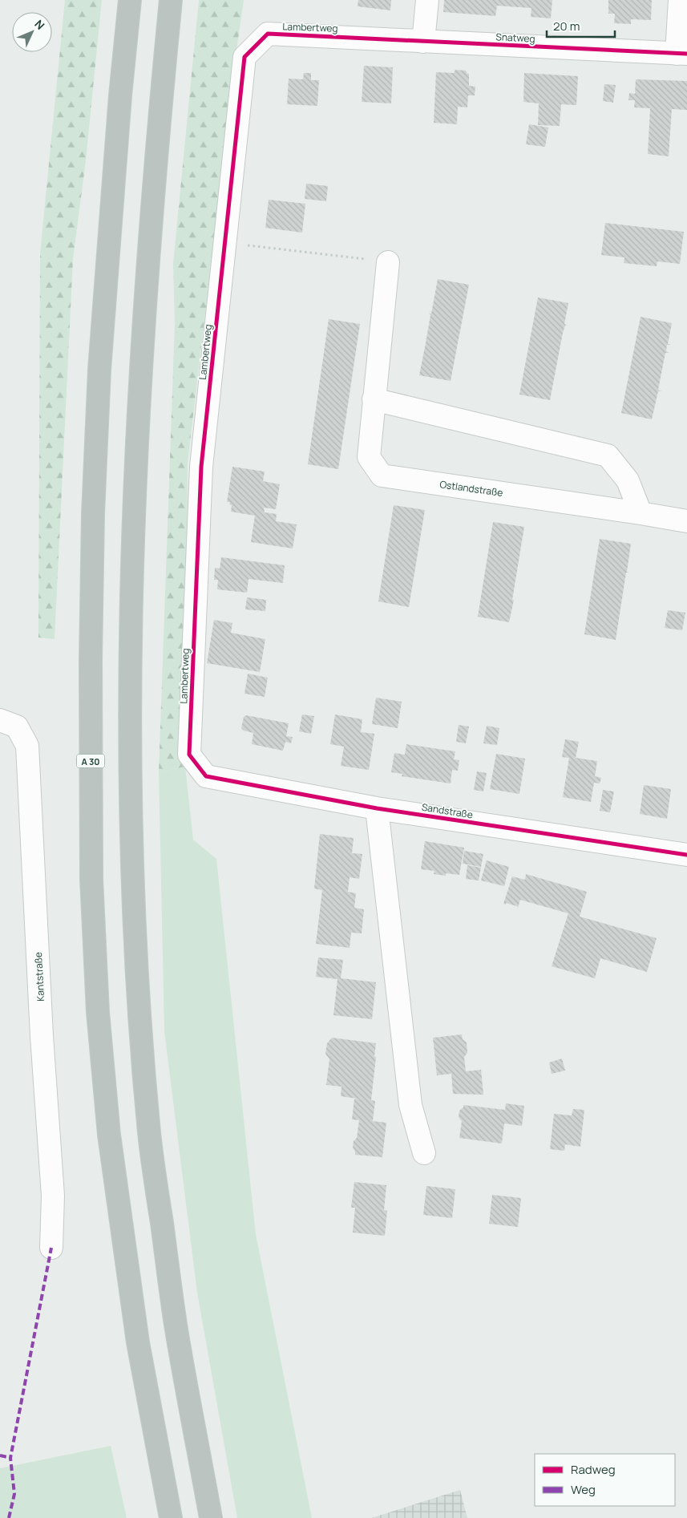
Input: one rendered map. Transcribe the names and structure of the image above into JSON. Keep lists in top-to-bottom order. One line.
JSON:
{"streets":{"highway":["A 30"],"street":["Lambertweg","Snatweg","Ostlandstraße","Sandstraße","Kantstraße"]},"crossings":[["Lambertweg","Snatweg"],["Lambertweg","Sandstraße"]],"legend":["Radweg","Weg"],"scale_bar":"20 m","north":"top right"}
